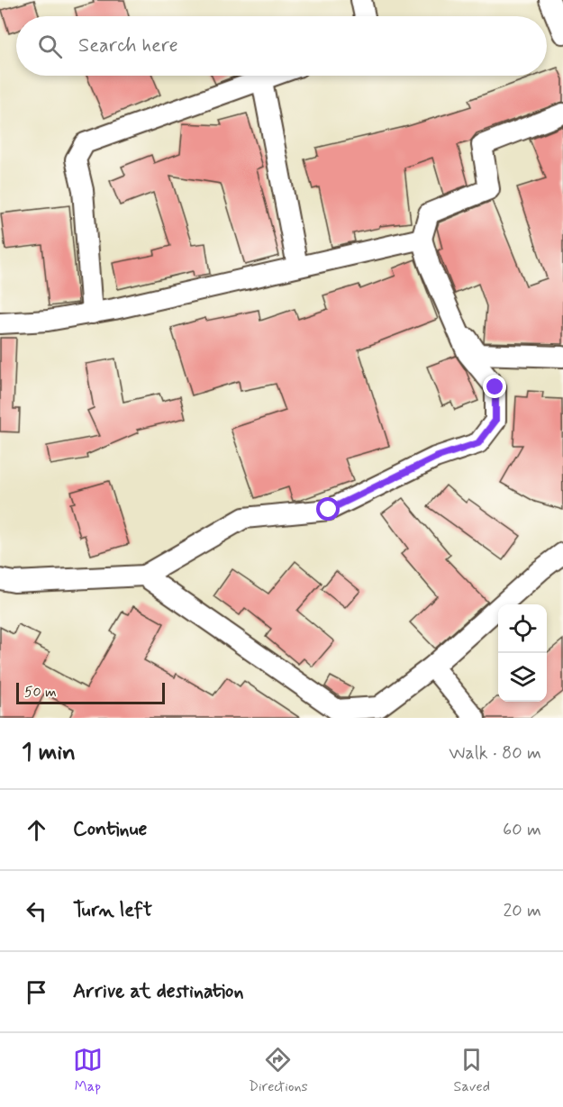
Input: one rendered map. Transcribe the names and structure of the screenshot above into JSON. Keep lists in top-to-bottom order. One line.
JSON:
{"scale_bar":"50 m","page":{"search":"Search here","scale":"50 m","heading":["1 min","Walk · 80 m"],"list":[["Continue","60 m"],["Turn left","20 m"],"Arrive at destination"],"nav":["Map","Directions","Saved"]}}
